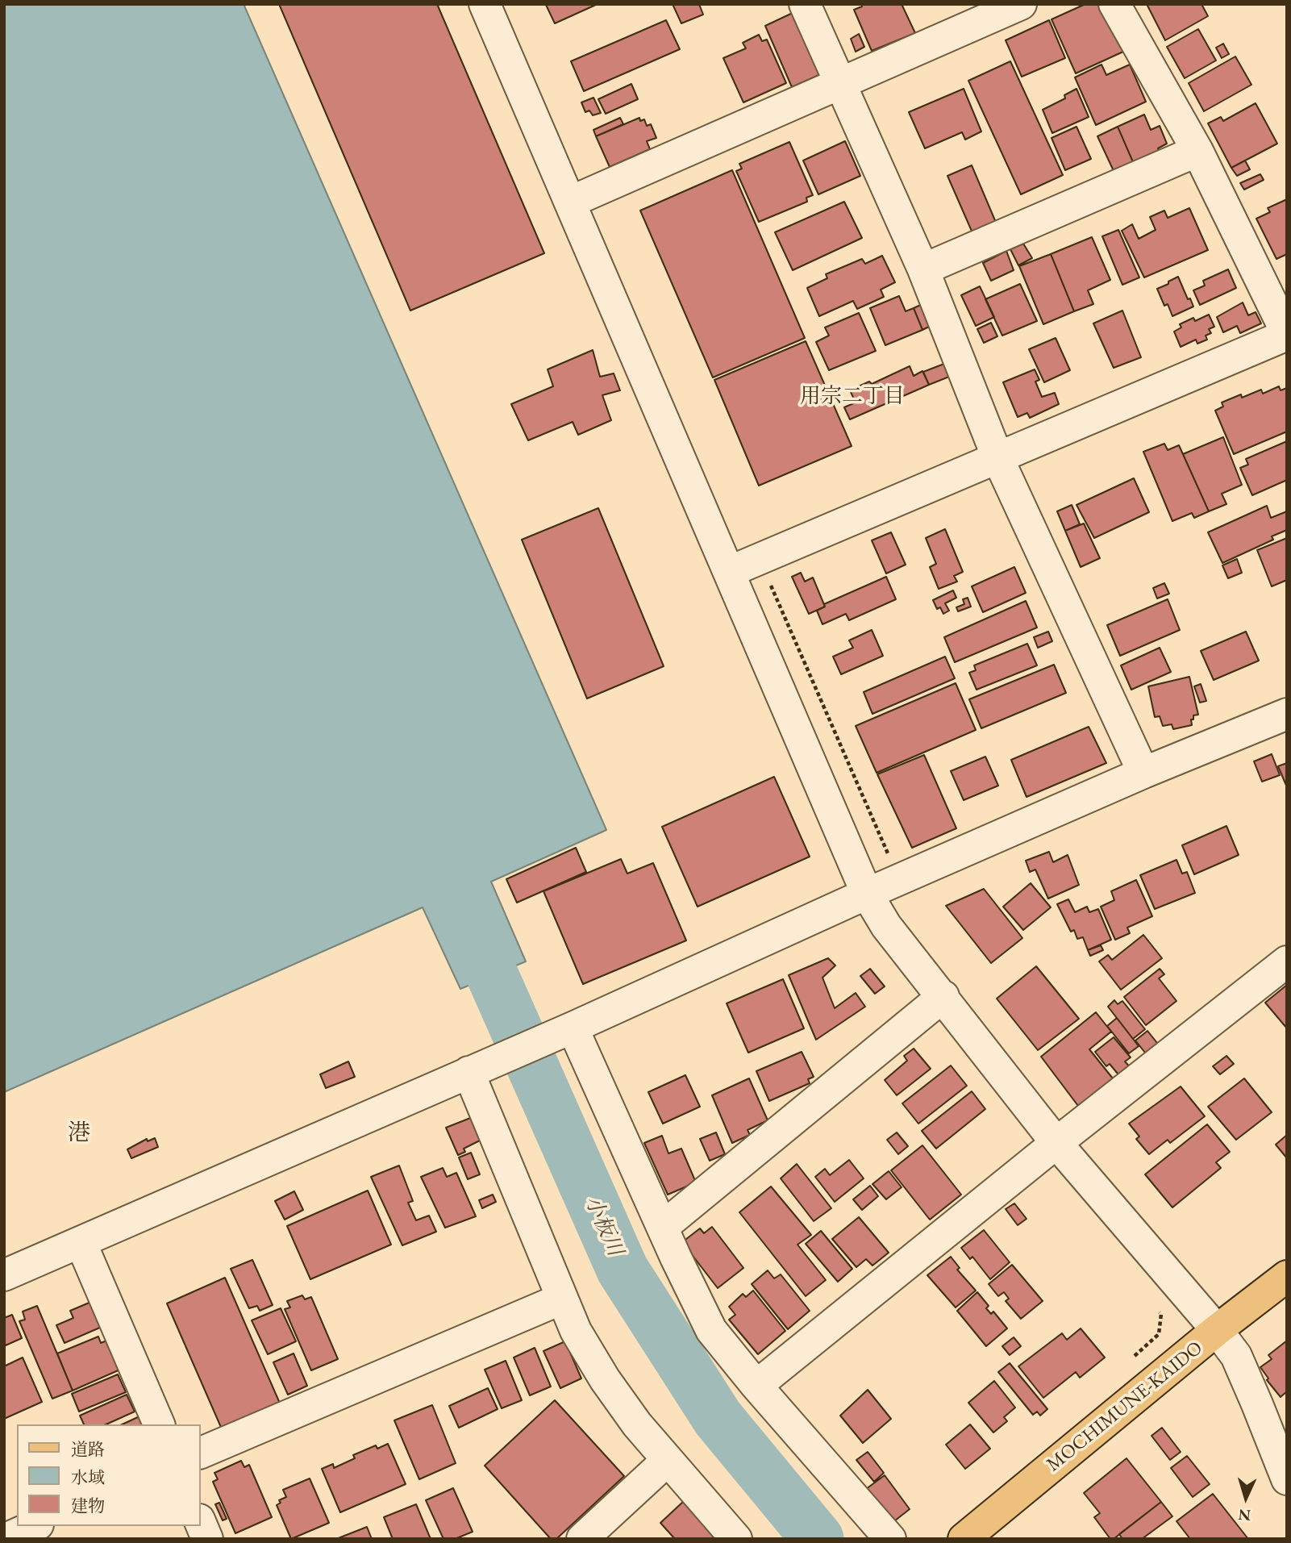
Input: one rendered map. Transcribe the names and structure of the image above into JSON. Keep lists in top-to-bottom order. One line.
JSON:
{"streets":{"main road":["MOCHIMUNE-KAIDO"]},"districts":["用宗二丁目","港"],"water":["小板川"],"legend":["道路","水域","建物"],"north":"bottom"}
